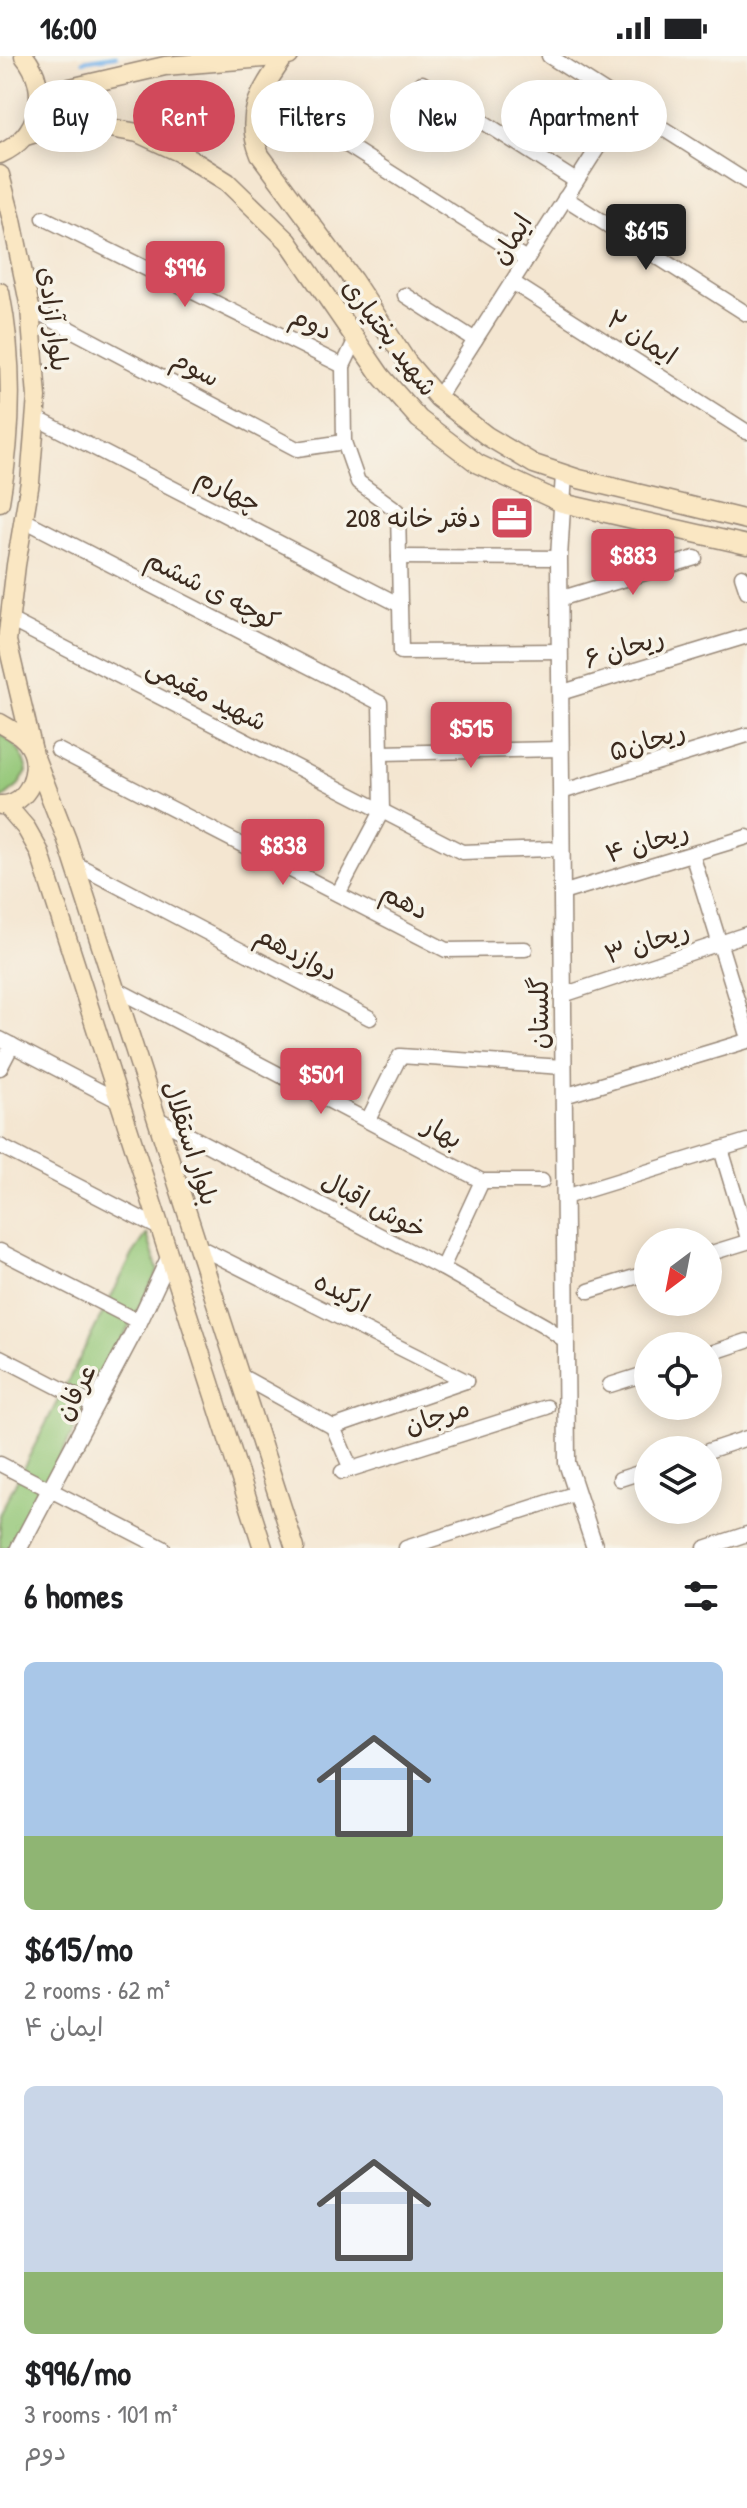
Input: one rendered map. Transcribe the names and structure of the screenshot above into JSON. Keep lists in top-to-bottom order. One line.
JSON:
{"streets":{"main road":["بلوار آزادی","شهید بختیاری","بلوار استقلال"],"street":["ایمان","دوم","ایمان ۲","سوم","چهارم","کوچه ی ششم","ریحان ۶","شهید مقیمی","ریحان۵","ریحان ۴","دهم","ریحان ۳","دوازدهم","گلستان","بهار","خوش اقبال","ارکیده","عرفان","مرجان"]},"crossings":[["ایمان","شهید بختیاری"],["ایمان","ایمان ۲"],["بلوار آزادی","سوم"],["بلوار آزادی","چهارم"],["بلوار آزادی","کوچه ی ششم"],["بلوار آزادی","شهید مقیمی"],["بلوار آزادی","بلوار استقلال"],["شهید بختیاری","گلستان"],["ریحان ۶","گلستان"],["ریحان۵","گلستان"],["ریحان ۴","گلستان"],["ریحان ۳","گلستان"],["دوازدهم","بلوار استقلال"],["گلستان","خوش اقبال"],["بهار","بلوار استقلال"],["بلوار استقلال","خوش اقبال"],["بلوار استقلال","ارکیده"],["ارکیده","مرجان"]],"places":{"office":["دفتر خانه 208"]},"north":"bottom left","page":{"status":"16:00","chip":["Buy","Rent","Filters","New","Apartment"],"price":["$615","$996","$883","$515","$838","$501"],"heading":"6 homes","list":[{"name":"$615/mo","note":"2 rooms · 62 m² · ایمان ۴"},{"name":"$996/mo","note":"3 rooms · 101 m² · دوم"}]}}
